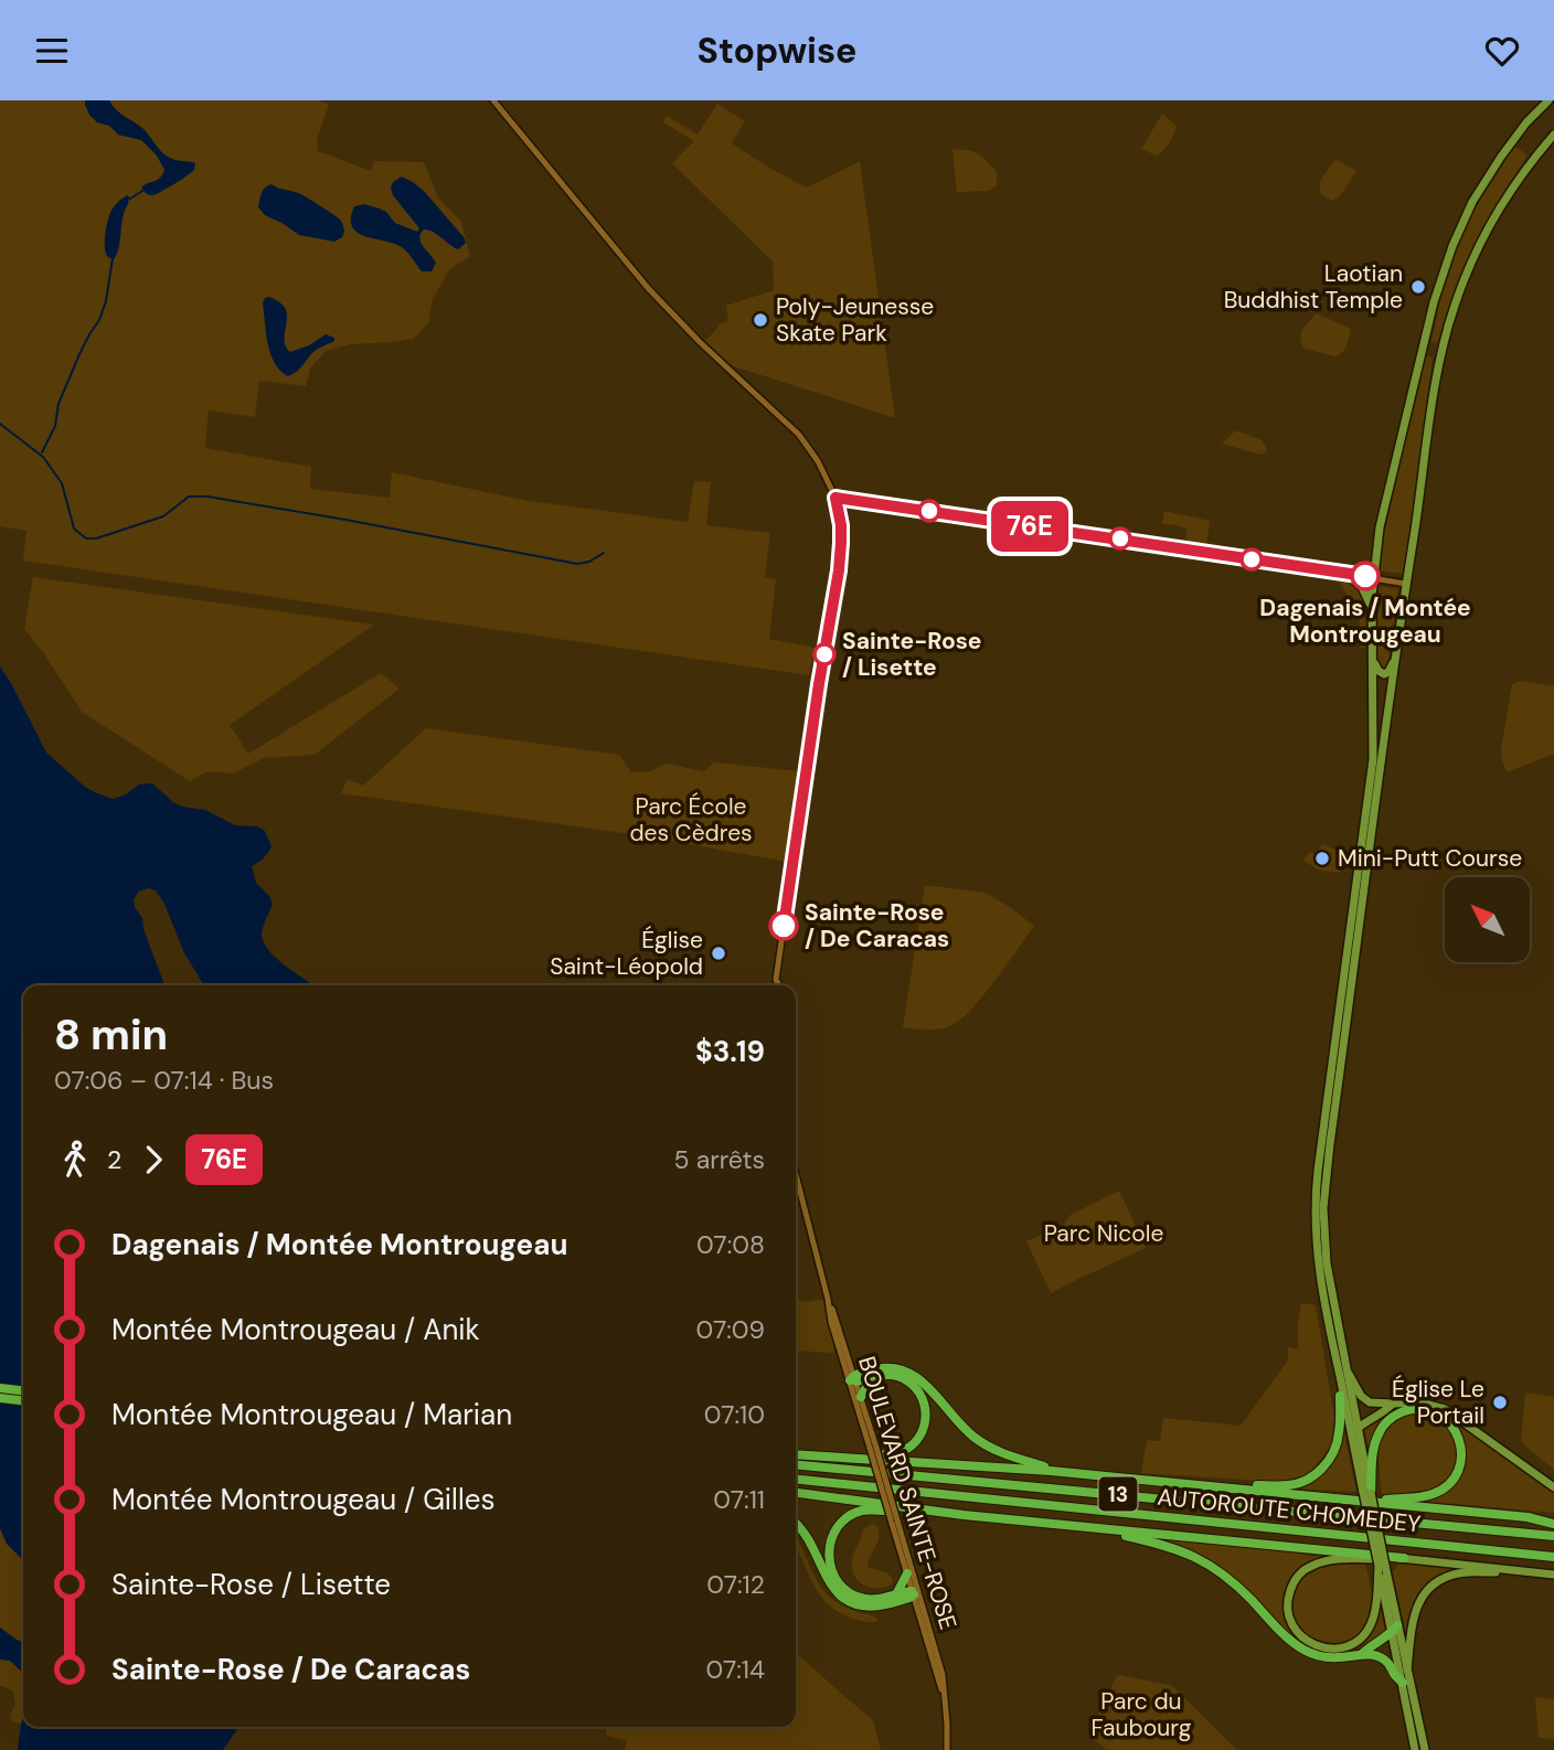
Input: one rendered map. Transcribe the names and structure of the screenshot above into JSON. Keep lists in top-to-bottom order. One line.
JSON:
{"streets":{"highway":["13","AUTOROUTE CHOMEDEY"],"street":["BOULEVARD SAINTE-ROSE"]},"parks":["Parc École des Cèdres","Parc Nicole","Parc du Faubourg"],"places":["Laotian Buddhist Temple","Poly-Jeunesse Skate Park","Dagenais / Montée Montrougeau","Sainte-Rose / Lisette","Mini-Putt Course","Sainte-Rose / De Caracas","Église Saint-Léopold","Église Le Portail"],"lines":["bus line 76E"],"north":"top left","page":{"header":"Stopwise","on_map":"76E","heading":["8 min","07:06 – 07:14 · Bus","$3.19"],"legs":["2","76E","5 arrêts"],"list":[{"name":"Dagenais / Montée Montrougeau","value":"07:08"},{"name":"Montée Montrougeau / Anik","value":"07:09"},{"name":"Montée Montrougeau / Marian","value":"07:10"},{"name":"Montée Montrougeau / Gilles","value":"07:11"},{"name":"Sainte-Rose / Lisette","value":"07:12"},{"name":"Sainte-Rose / De Caracas","value":"07:14"}]}}
